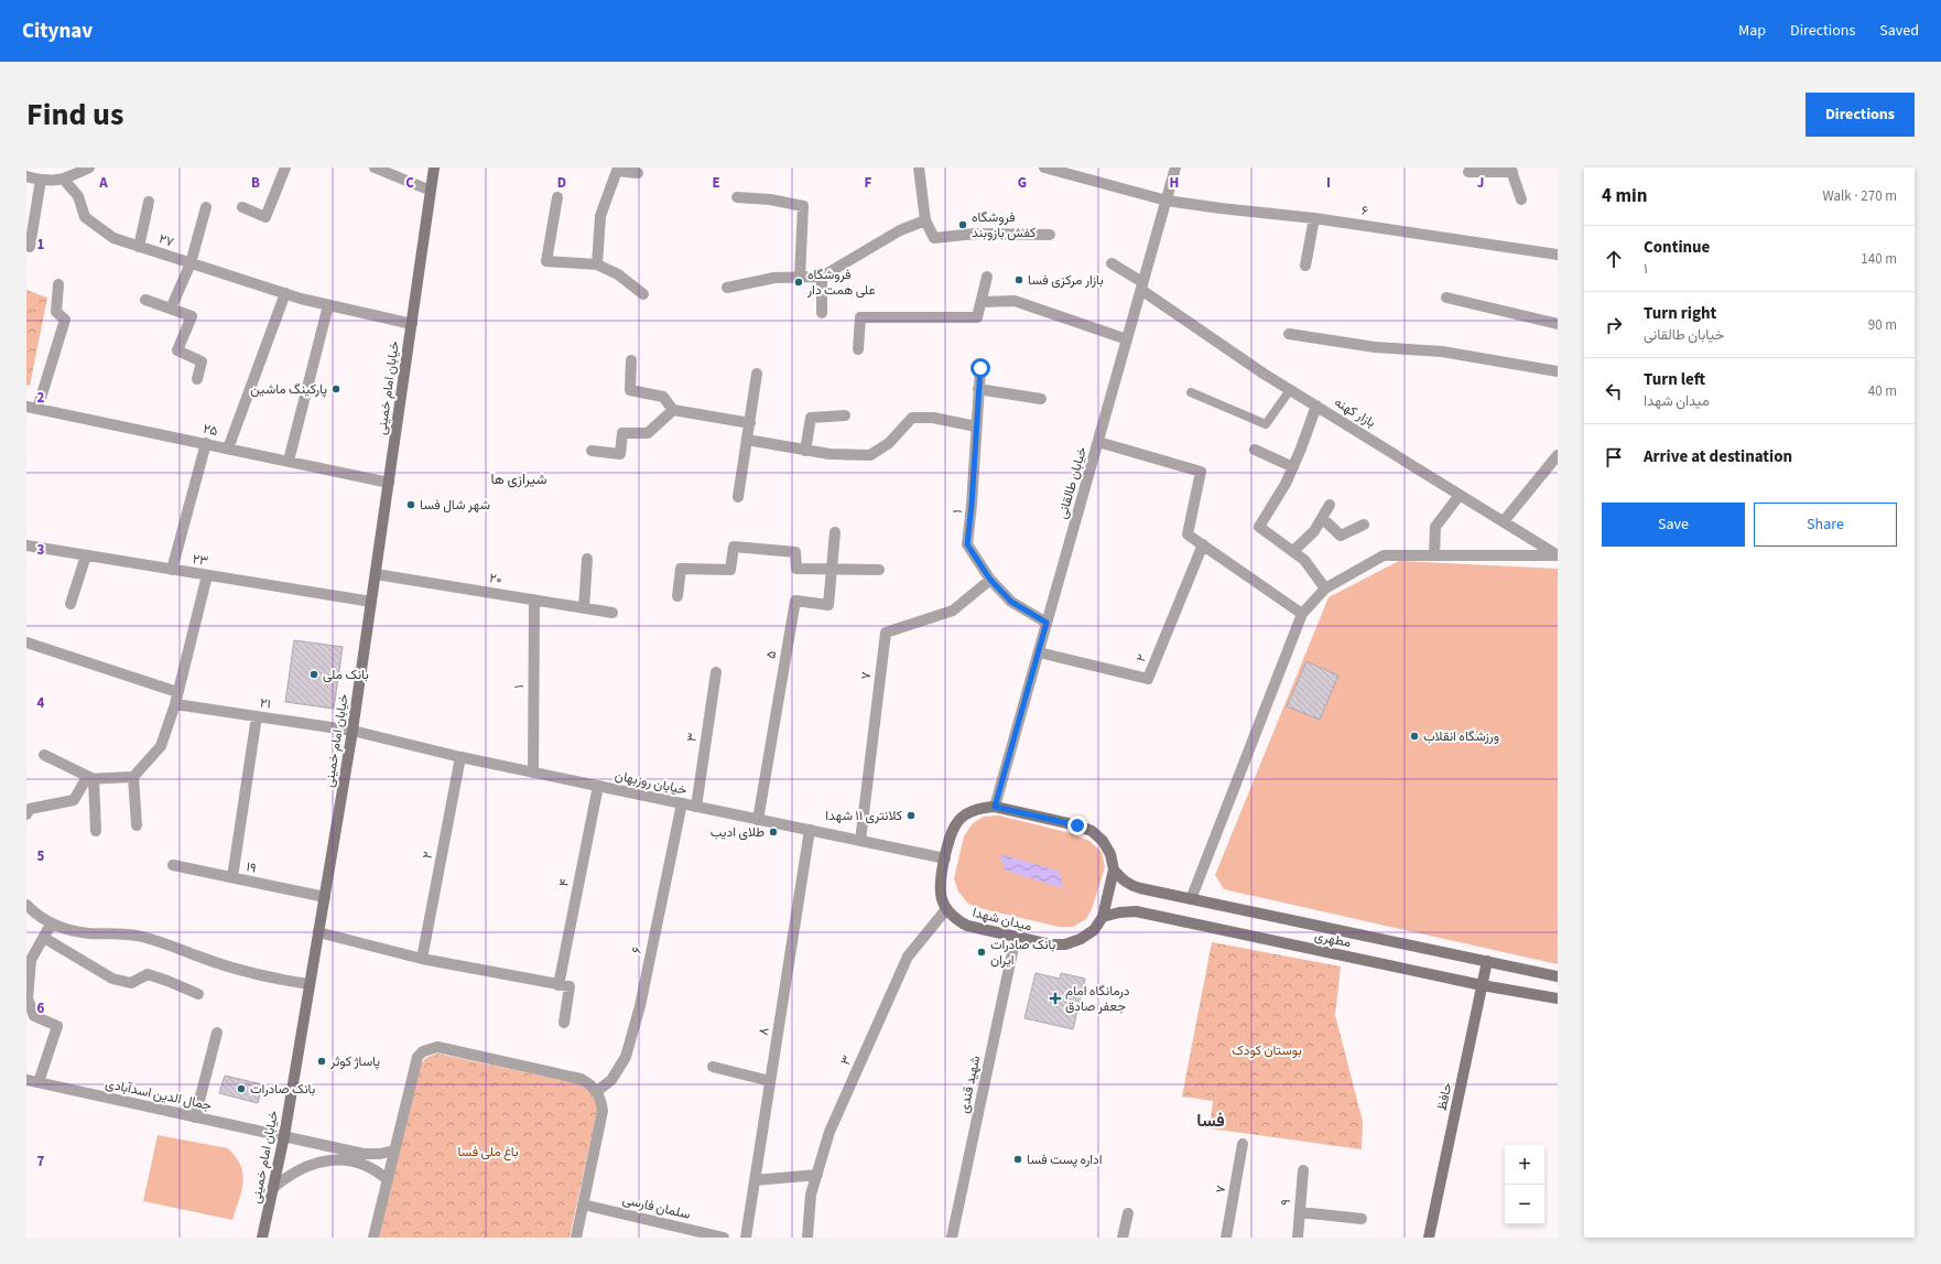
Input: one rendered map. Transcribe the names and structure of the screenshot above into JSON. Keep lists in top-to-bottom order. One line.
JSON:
{"streets":{"main road":["خیابان امام خمینی","میدان شهدا","مطهری","حافظ"],"street":["۶","۲۷","بازار کهنه","۲۵","خیابان طالقانی","۱","۲۳","۲۰","۵","۲","۷","۲۱","۳","خیابان روزبهان","۱۹","۴","۸","شهید قندی","جمال الدین اسدآبادی","۹","سلمان فارسی"]},"crossings":[["۶","خیابان طالقانی"],["۶","خیابان روزبهان"],["خیابان امام خمینی","۲۵"],["خیابان امام خمینی","۲۳"],["خیابان امام خمینی","۲۰"],["خیابان امام خمینی","۲۱"],["خیابان امام خمینی","خیابان روزبهان"],["خیابان امام خمینی","۱۹"],["خیابان امام خمینی","جمال الدین اسدآبادی"],["بازار کهنه","خیابان طالقانی"],["خیابان طالقانی","۱"],["خیابان طالقانی","۲"],["۱","۲۰"],["۱","۷"],["۱","خیابان روزبهان"],["۵","خیابان روزبهان"],["۲","خیابان روزبهان"],["۷","خیابان روزبهان"],["۲۱","خیابان روزبهان"],["۳","خیابان روزبهان"],["۳","میدان شهدا"],["خیابان روزبهان","۴"],["خیابان روزبهان","۸"],["میدان شهدا","مطهری"],["میدان شهدا","شهید قندی"],["مطهری","حافظ"]],"districts":["شیرازی ها","فسا"],"parks":["بوستان کودک","باغ ملی فسا"],"places":{"other":["فروشگاه کفش بازوبند","بازار مرکزی فسا","فروشگاه علی همت دار","پارکینگ ماشین","شهر شال فسا","بانک ملی","ورزشگاه انقلاب","کلانتری ۱۱ شهدا","طلای ادیب","بانک صادرات ایران","پاساژ کوثر","بانک صادرات","اداره پست فسا"],"health":["درمانگاه امام جعفر صادق"]},"page":{"header":"Citynav","nav":["Map","Directions","Saved"],"title":"Find us","buttons":["Directions",["Save","Share"]],"heading":["4 min","Walk · 270 m"],"list":[["Continue","۱","140 m"],["Turn right","خیابان طالقانی","90 m"],["Turn left","میدان شهدا","40 m"],"Arrive at destination"],"map_buttons":["+","−"]},"grid":{"columns":["A","B","C","D","E","F","G","H","I","J"],"rows":["1","2","3","4","5","6","7"]}}
